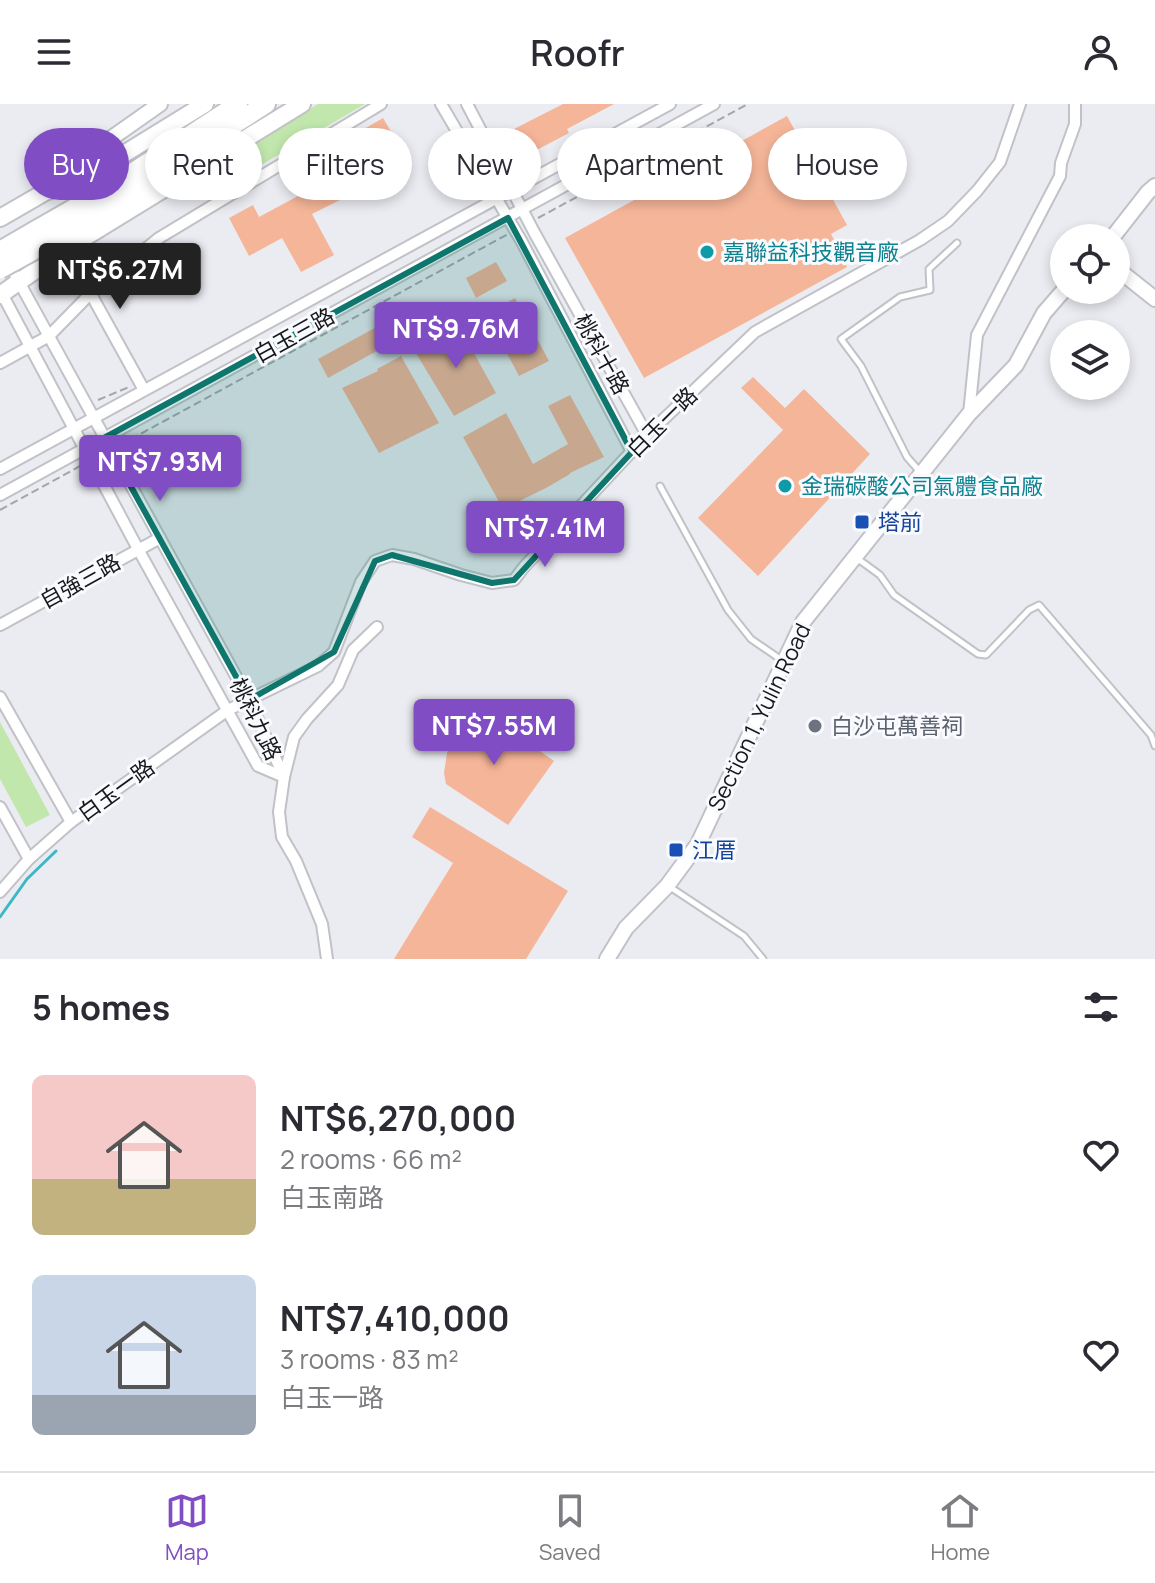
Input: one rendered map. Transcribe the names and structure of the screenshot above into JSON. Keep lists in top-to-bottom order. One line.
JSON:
{"streets":{"street":["白玉三路","桃科十路","白玉一路","自強三路","Section 1, Yulin Road","桃科九路"]},"crossings":[["白玉三路","桃科十路"],["白玉三路","桃科九路"],["桃科十路","白玉一路"],["白玉一路","桃科九路"],["自強三路","桃科九路"]],"places":{"other":["嘉聯益科技觀音廠","金瑞碳酸公司氣體食品廠","白沙屯萬善祠"],"transit":["塔前","江厝"]},"page":{"header":"Roofr","chip":["Buy","Rent","Filters","New","Apartment","House"],"price":["NT$6.27M","NT$9.76M","NT$7.93M","NT$7.41M","NT$7.55M"],"heading":"5 homes","list":[{"name":"NT$6,270,000","note":"2 rooms · 66 m² · 白玉南路"},{"name":"NT$7,410,000","note":"3 rooms · 83 m² · 白玉一路"}],"tabs":["Map","Saved","Home"]}}
